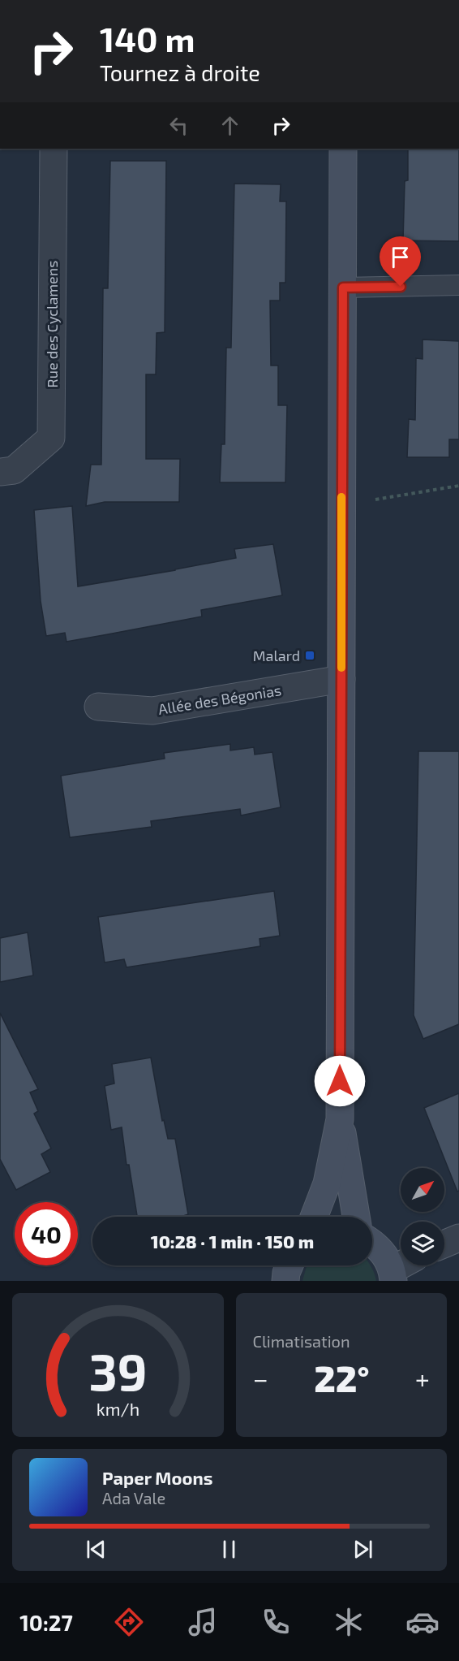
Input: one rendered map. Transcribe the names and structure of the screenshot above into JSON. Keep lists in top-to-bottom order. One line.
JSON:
{"streets":{"street":["Rue des Cyclamens","Allée des Bégonias"]},"places":{"transit":["Malard"]},"north":"top right","page":{"turn":["140 m","Tournez à droite"],"limit":"40","trip":"10:28 · 1 min · 150 m","tile":"Climatisation","heat":["−","22°","+"],"song":["Paper Moons","Ada Vale"],"tabs":"10:27","gauge":["39","km/h"]}}
